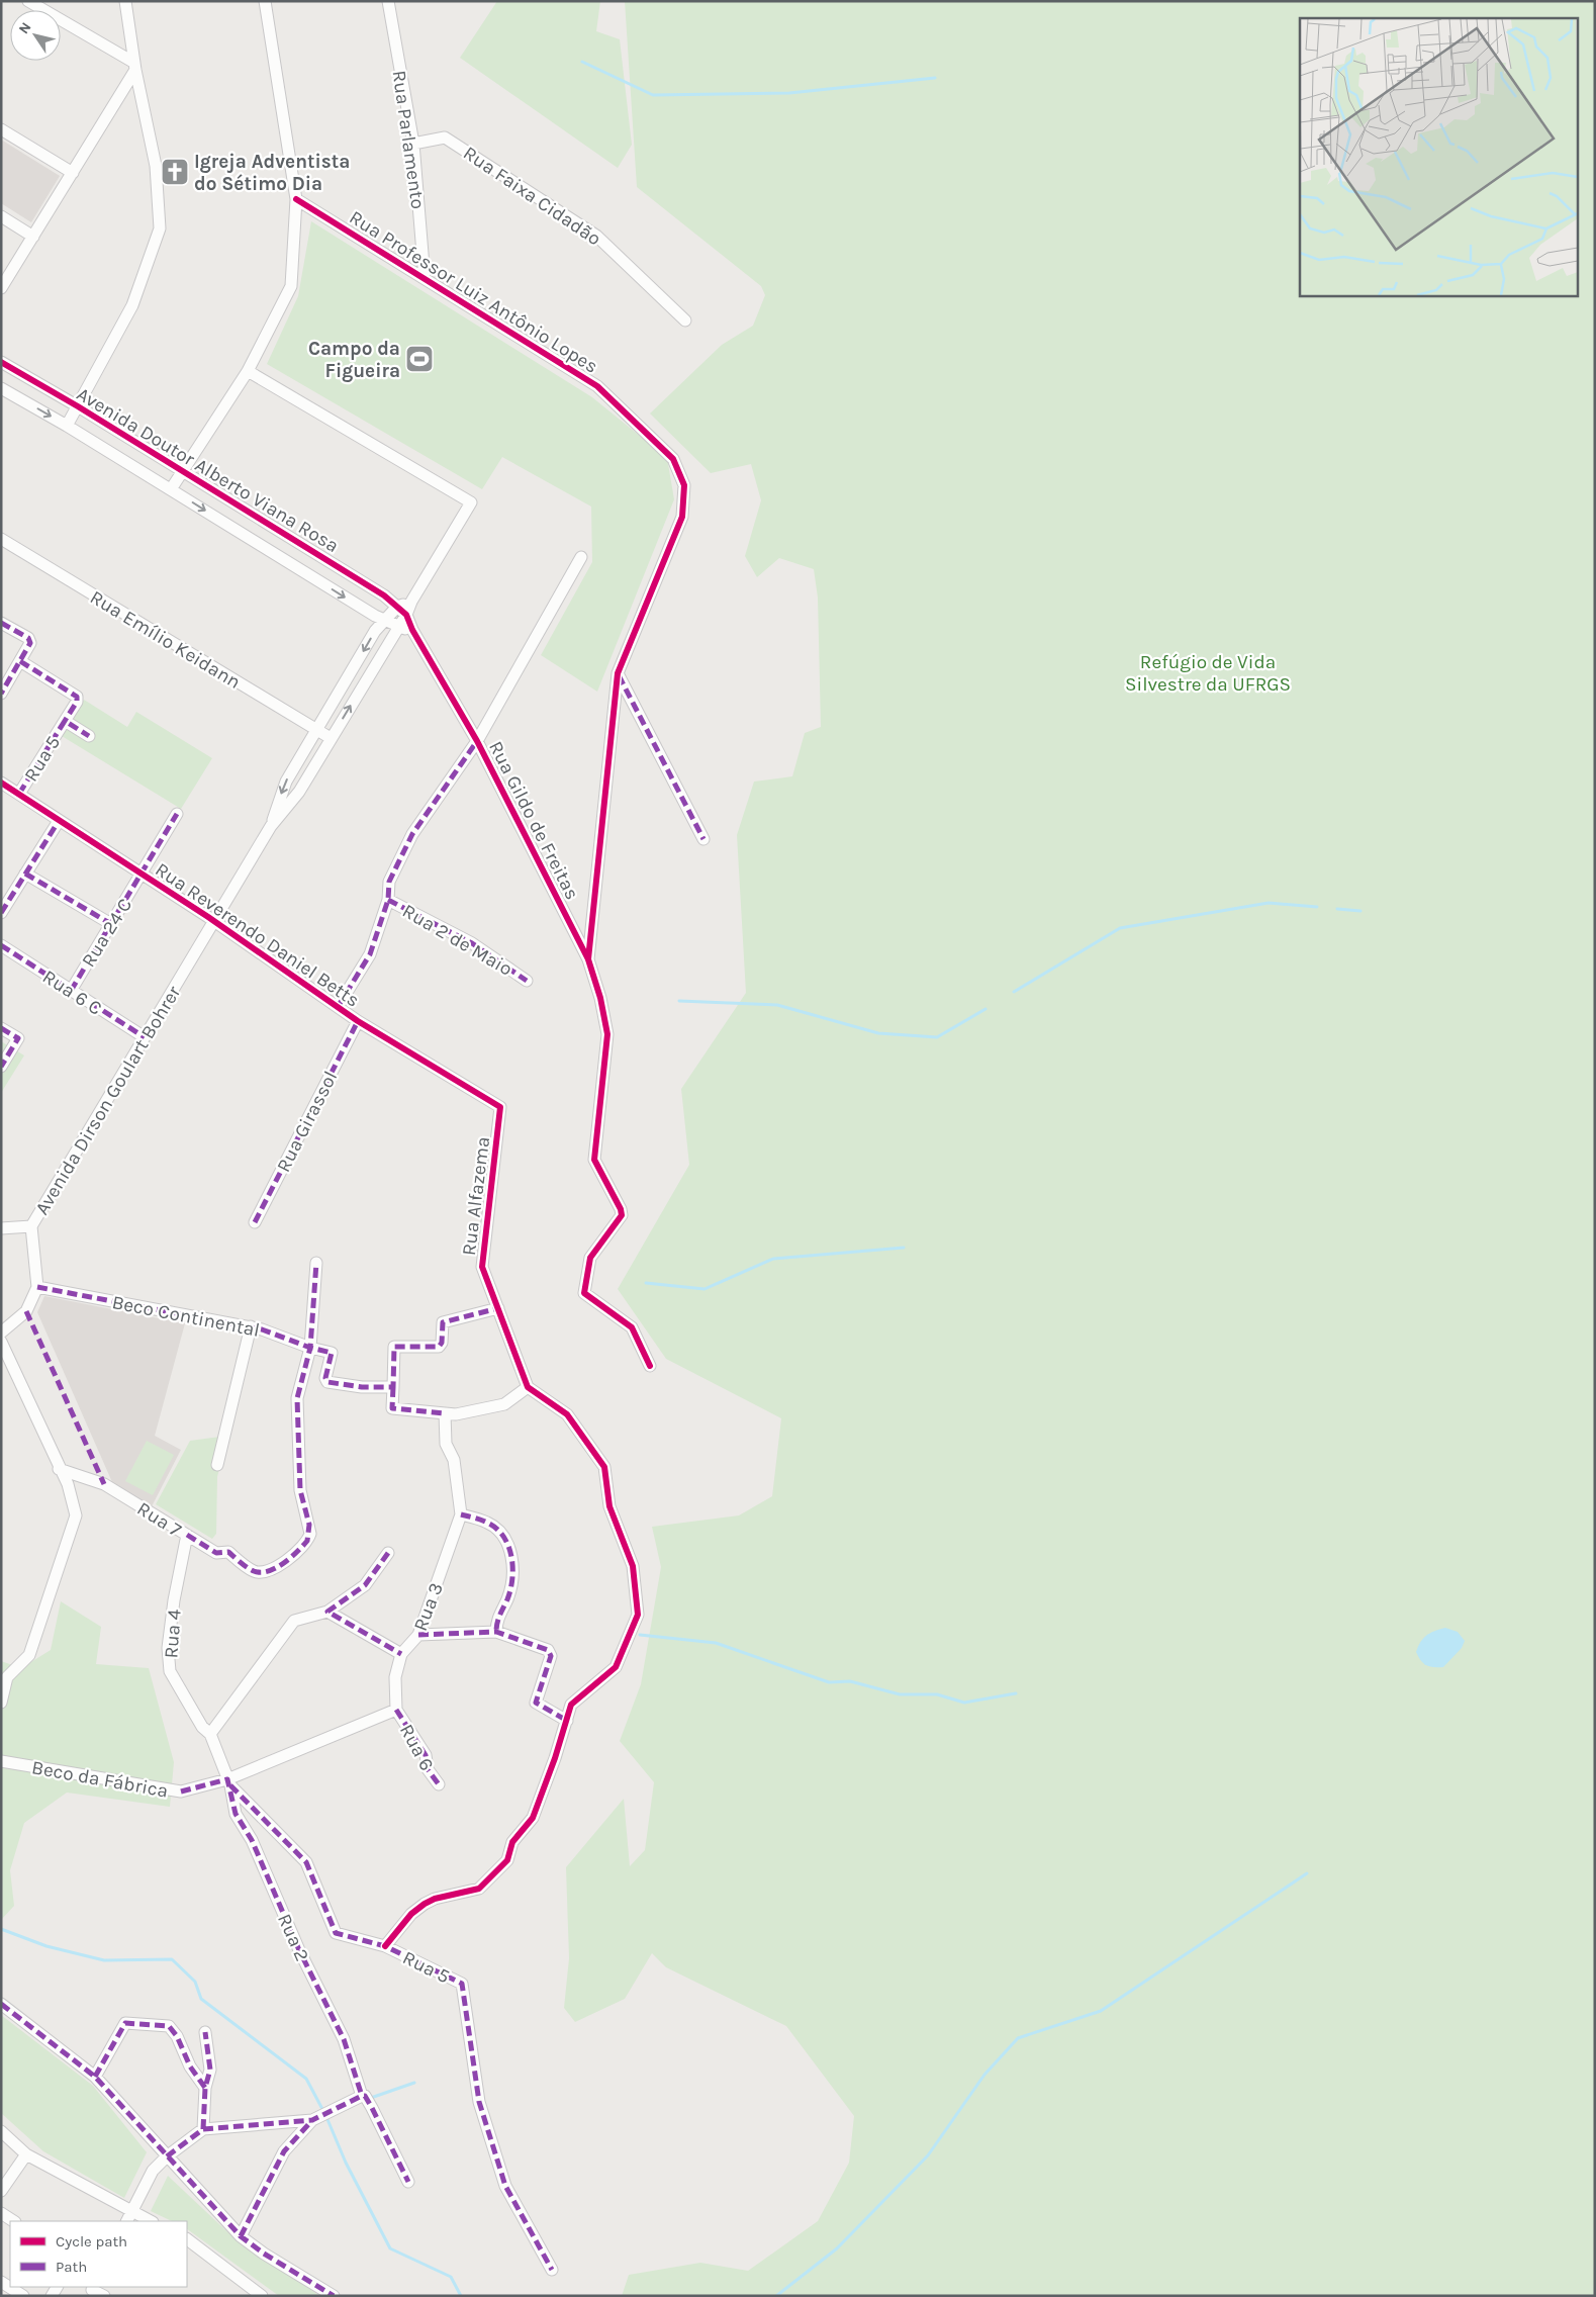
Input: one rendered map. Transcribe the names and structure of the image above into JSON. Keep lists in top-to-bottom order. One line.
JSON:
{"streets":{"street":["Rua Parlamento","Rua Faixa Cidadão","Rua Professor Luiz Antônio Lopes","Avenida Doutor Alberto Viana Rosa","Rua Emílio Keidann","Rua 5","Rua Gildo de Freitas","Rua 24 C","Rua Reverendo Daniel Betts","Rua 2 de Maio","Rua 6 C","Avenida Dirson Goulart Bohrer","Rua Girassol","Rua Alfazema","Beco Continental","Rua 7","Rua 3","Rua 4","Rua 6","Beco da Fábrica","Rua 2"]},"crossings":[["Rua Parlamento","Rua Faixa Cidadão"],["Rua Parlamento","Rua Professor Luiz Antônio Lopes"],["Rua Professor Luiz Antônio Lopes","Rua Gildo de Freitas"],["Avenida Doutor Alberto Viana Rosa","Rua Gildo de Freitas"],["Rua 5","Rua Reverendo Daniel Betts"],["Rua 5","Rua 4"],["Rua 5","Beco da Fábrica"],["Rua 5","Rua 2"],["Rua 24 C","Rua Reverendo Daniel Betts"],["Rua 24 C","Rua 6 C"],["Rua Reverendo Daniel Betts","Avenida Dirson Goulart Bohrer"],["Rua Reverendo Daniel Betts","Rua Girassol"],["Rua Reverendo Daniel Betts","Rua Alfazema"],["Rua 6 C","Avenida Dirson Goulart Bohrer"],["Avenida Dirson Goulart Bohrer","Beco Continental"],["Beco Continental","Rua 7"],["Rua 7","Rua 4"],["Rua 3","Rua 6"],["Rua 4","Beco da Fábrica"],["Rua 4","Rua 2"],["Beco da Fábrica","Rua 2"]],"parks":["Refúgio de Vida Silvestre da UFRGS"],"places":{"church":["Igreja Adventista do Sétimo Dia"],"sports":["Campo da Figueira"]},"legend":["Cycle path","Path"],"north":"top left"}
